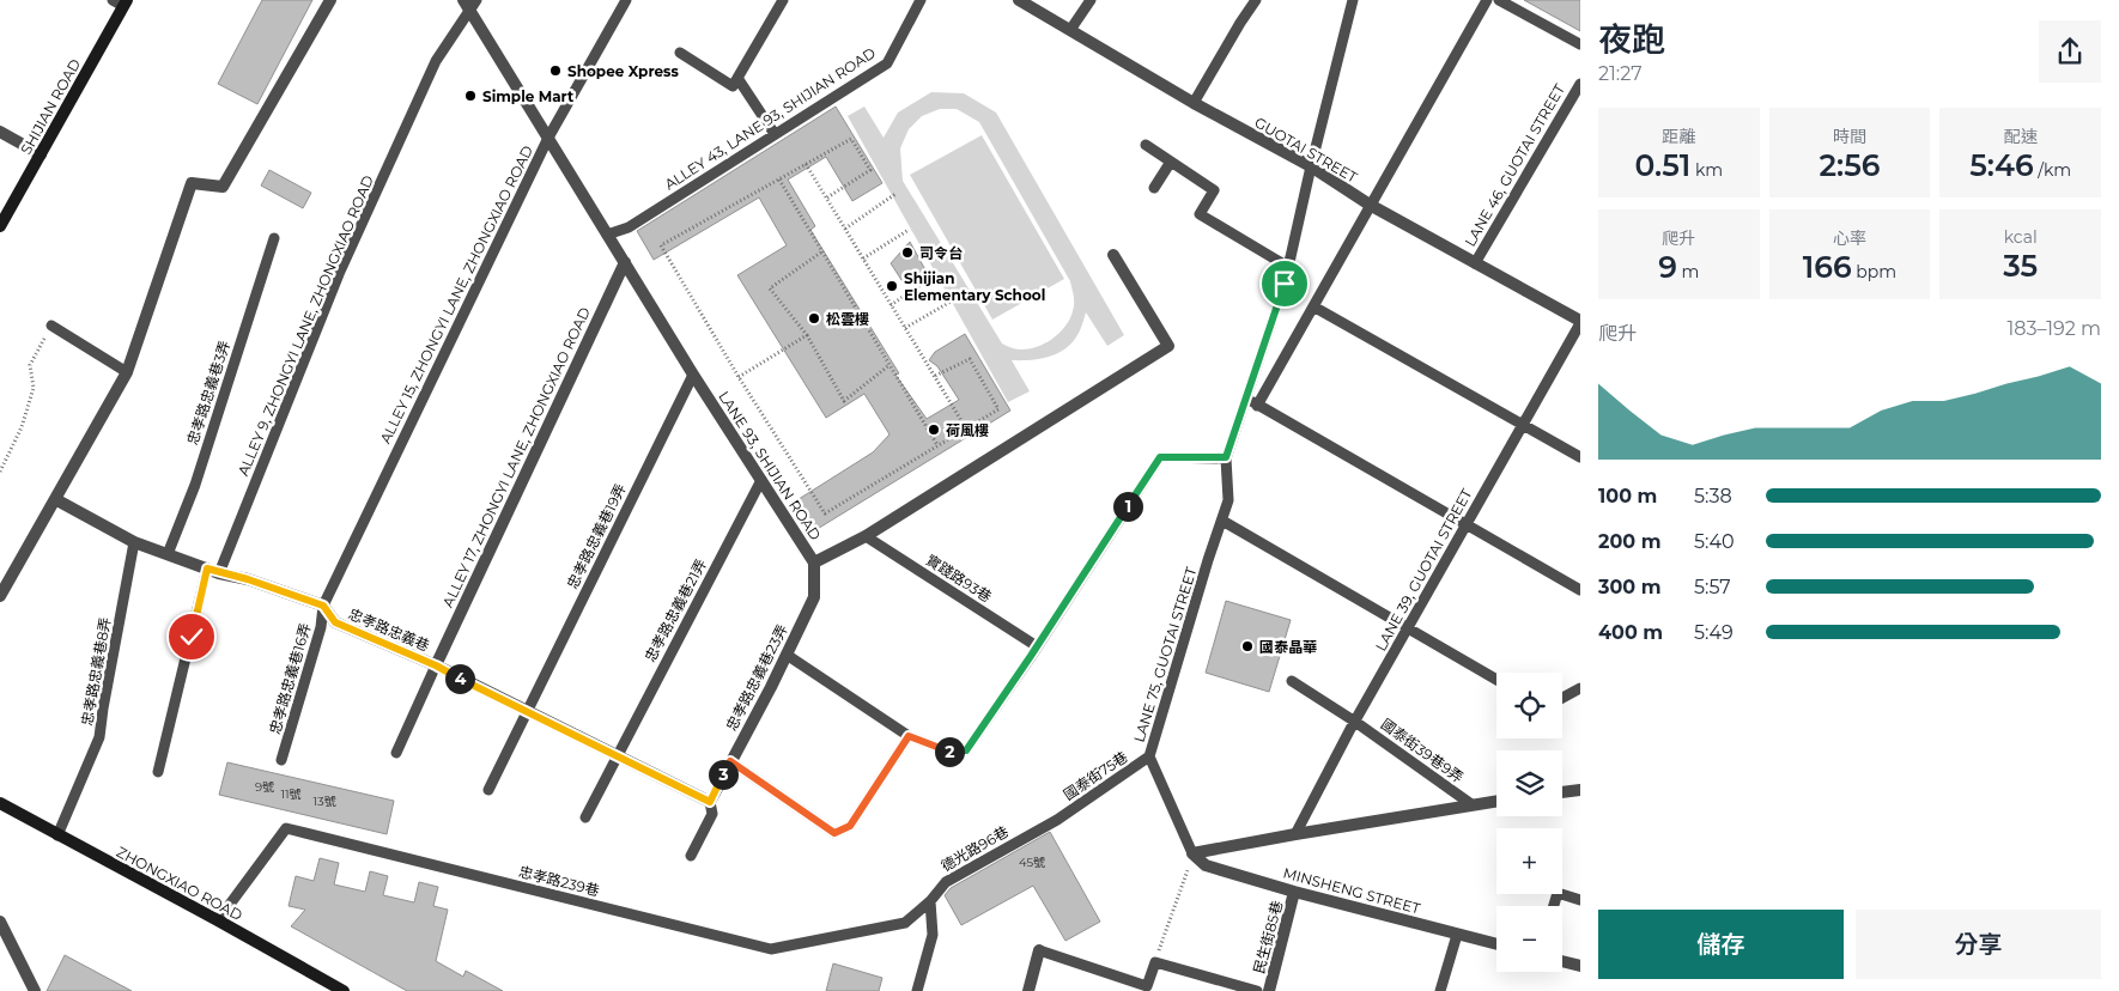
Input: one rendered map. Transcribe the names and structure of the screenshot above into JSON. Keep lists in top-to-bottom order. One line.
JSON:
{"streets":{"street":["SHIJIAN ROAD","GUOTAI STREET","ALLEY 17, ZHONGYI LANE, ZHONGXIAO ROAD","LANE 93, SHIJIAN ROAD","忠孝路忠義巷","忠孝路忠義巷23弄","ZHONGXIAO ROAD","MINSHENG STREET","民生街85巷"],"lane":["ALLEY 43, LANE 93, SHIJIAN ROAD","LANE 46, GUOTAI STREET","ALLEY 15, ZHONGYI LANE, ZHONGXIAO ROAD","ALLEY 9, ZHONGYI LANE, ZHONGXIAO ROAD","忠孝路忠義巷3弄","忠孝路忠義巷19弄","LANE 39, GUOTAI STREET","實踐路93巷","忠孝路忠義巷21弄","LANE 75, GUOTAI STREET","忠孝路忠義巷8弄","忠孝路忠義巷16弄","國泰街39巷9弄","國泰街75巷","德光路96巷","忠孝路239巷"]},"crossings":[["ALLEY 43, LANE 93, SHIJIAN ROAD","LANE 93, SHIJIAN ROAD"],["GUOTAI STREET","LANE 46, GUOTAI STREET"],["GUOTAI STREET","LANE 39, GUOTAI STREET"],["GUOTAI STREET","LANE 75, GUOTAI STREET"],["ALLEY 15, ZHONGYI LANE, ZHONGXIAO ROAD","LANE 93, SHIJIAN ROAD"],["ALLEY 15, ZHONGYI LANE, ZHONGXIAO ROAD","忠孝路忠義巷"],["ALLEY 15, ZHONGYI LANE, ZHONGXIAO ROAD","忠孝路忠義巷16弄"],["ALLEY 9, ZHONGYI LANE, ZHONGXIAO ROAD","LANE 93, SHIJIAN ROAD"],["ALLEY 9, ZHONGYI LANE, ZHONGXIAO ROAD","忠孝路忠義巷"],["忠孝路忠義巷3弄","忠孝路忠義巷"],["ALLEY 17, ZHONGYI LANE, ZHONGXIAO ROAD","LANE 93, SHIJIAN ROAD"],["ALLEY 17, ZHONGYI LANE, ZHONGXIAO ROAD","忠孝路忠義巷"],["LANE 93, SHIJIAN ROAD","忠孝路忠義巷19弄"],["LANE 93, SHIJIAN ROAD","實踐路93巷"],["LANE 93, SHIJIAN ROAD","忠孝路忠義巷21弄"],["LANE 93, SHIJIAN ROAD","忠孝路忠義巷23弄"],["忠孝路忠義巷19弄","忠孝路忠義巷"],["LANE 39, GUOTAI STREET","國泰街39巷9弄"],["忠孝路忠義巷21弄","忠孝路忠義巷"],["忠孝路忠義巷","忠孝路忠義巷8弄"],["忠孝路忠義巷","忠孝路忠義巷23弄"],["忠孝路忠義巷","忠孝路忠義巷16弄"],["LANE 75, GUOTAI STREET","國泰街75巷"],["LANE 75, GUOTAI STREET","MINSHENG STREET"],["忠孝路忠義巷8弄","ZHONGXIAO ROAD"],["國泰街75巷","德光路96巷"],["德光路96巷","忠孝路239巷"],["忠孝路239巷","ZHONGXIAO ROAD"],["MINSHENG STREET","民生街85巷"]],"places":["Shopee Xpress","Simple Mart","司令台","Shijian Elementary School","松雲樓","荷風樓","國泰晶華"],"house_numbers":["9號","11號","13號","45號"],"page":{"heading":["夜跑","21:27"],"stats":[["距離","0.51 km"],["時間","2:56"],["配速","5:46 /km"],["爬升","9 m"],["心率","166 bpm"],["kcal","35"]],"chart":["爬升","183–192 m"],"list":[{"name":"100 m","note":"5:38"},{"name":"200 m","note":"5:40"},{"name":"300 m","note":"5:57"},{"name":"400 m","note":"5:49"}],"pins":["1","4","2","3"],"map_buttons":["+","−"],"buttons":["儲存","分享"]}}
